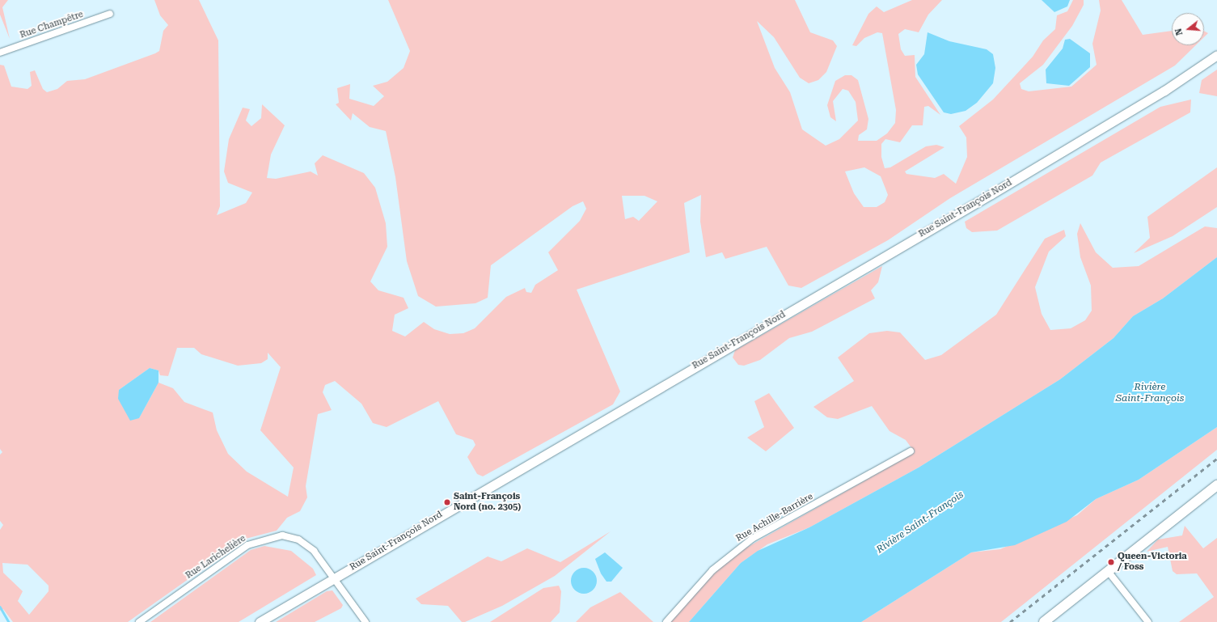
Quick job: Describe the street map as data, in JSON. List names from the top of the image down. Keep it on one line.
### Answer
{"streets":{"street":["Rue Champêtre","Rue Saint-François Nord","Rue Achille-Barrière","Rue Larichelière"]},"crossings":[["Rue Saint-François Nord","Rue Larichelière"]],"water":["Rivière Saint-François"],"places":["Saint-François Nord (no. 2305)","Queen-Victoria / Foss"],"north":"left"}
